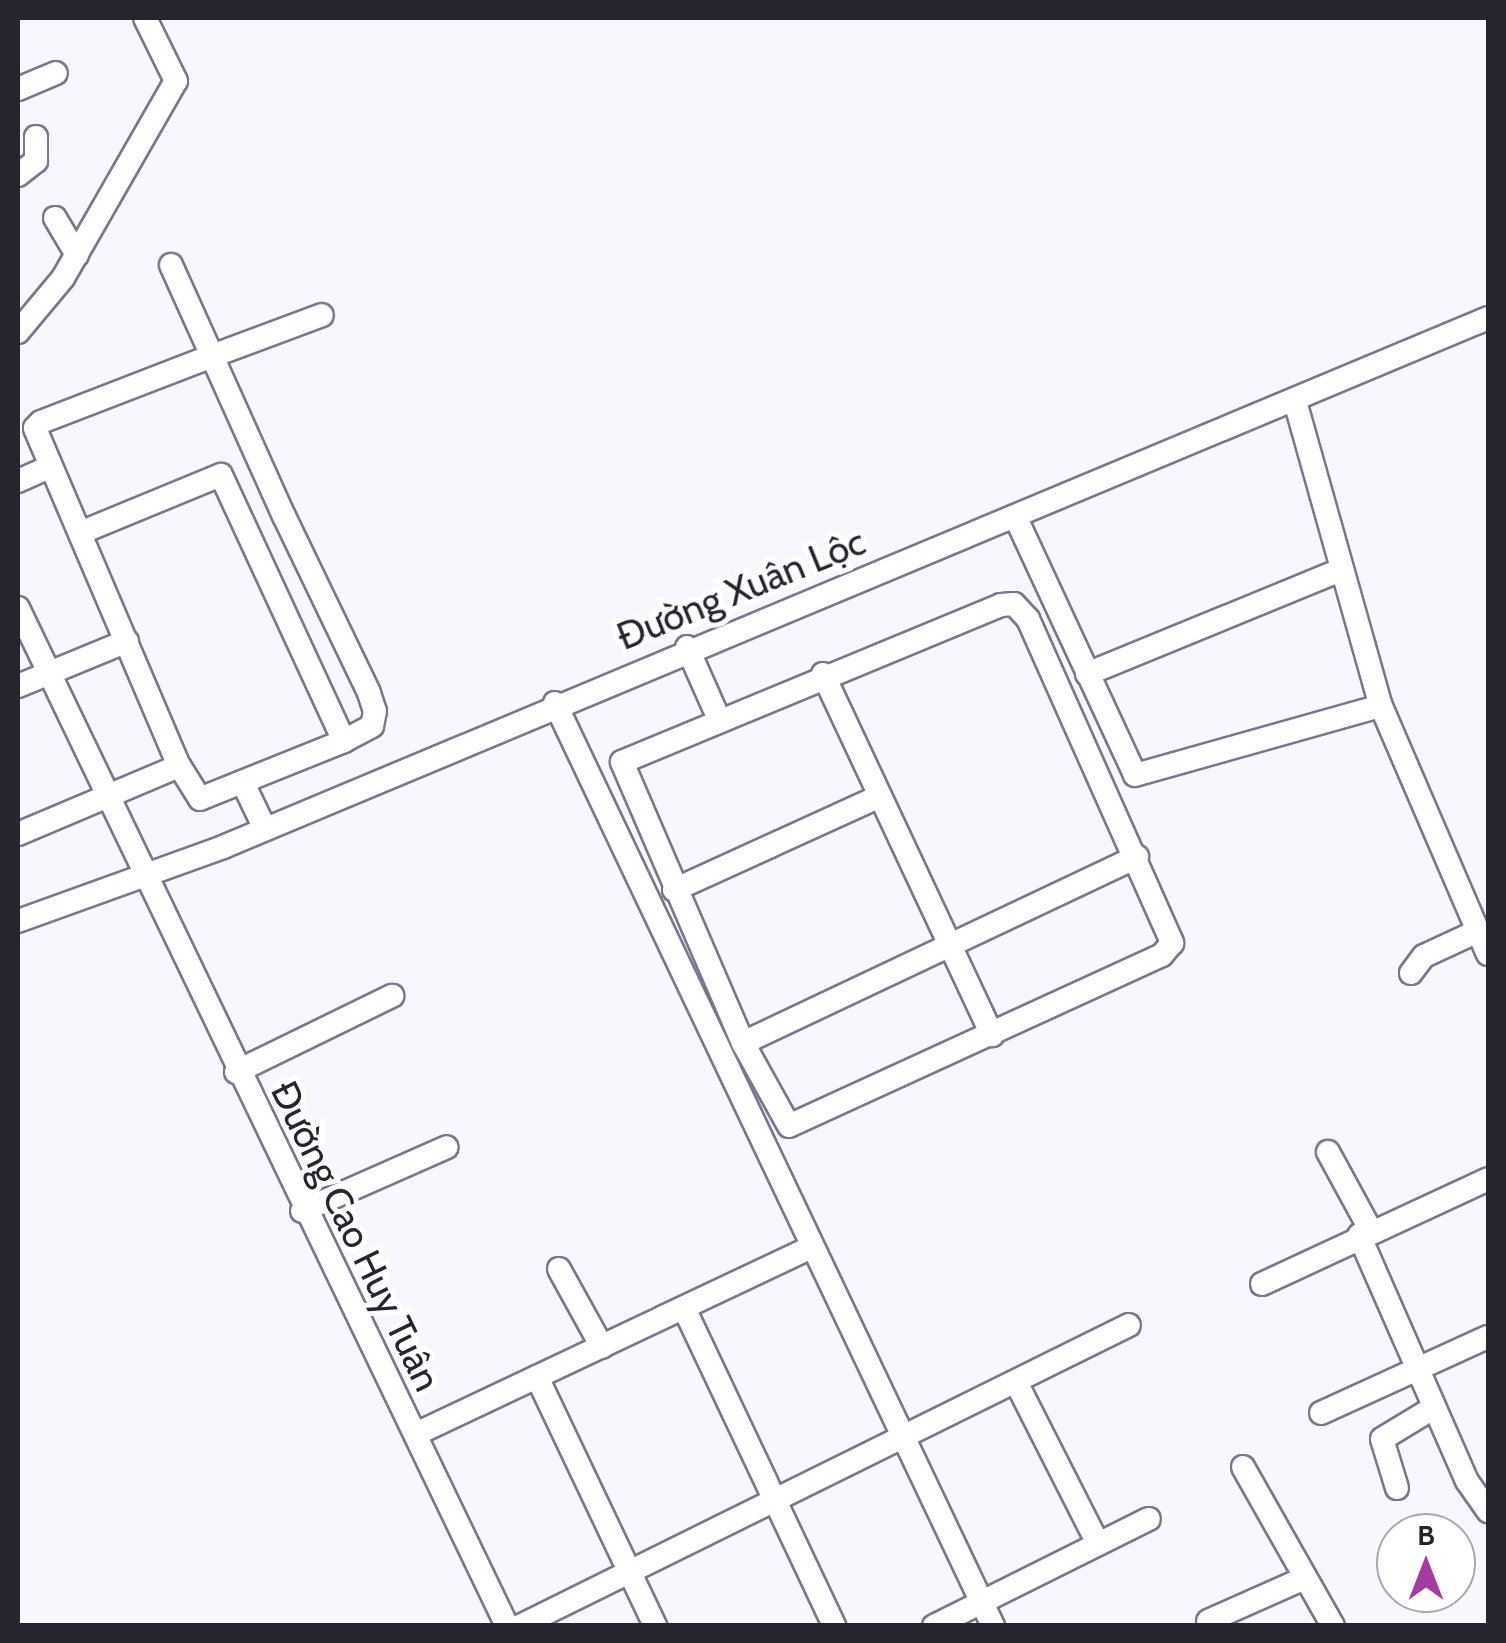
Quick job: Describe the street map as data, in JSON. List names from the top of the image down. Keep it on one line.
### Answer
{"streets":{"street":["Đường Xuân Lộc","Đường Cao Huy Tuân"]},"crossings":[["Đường Xuân Lộc","Đường Cao Huy Tuân"]],"north":"top"}
